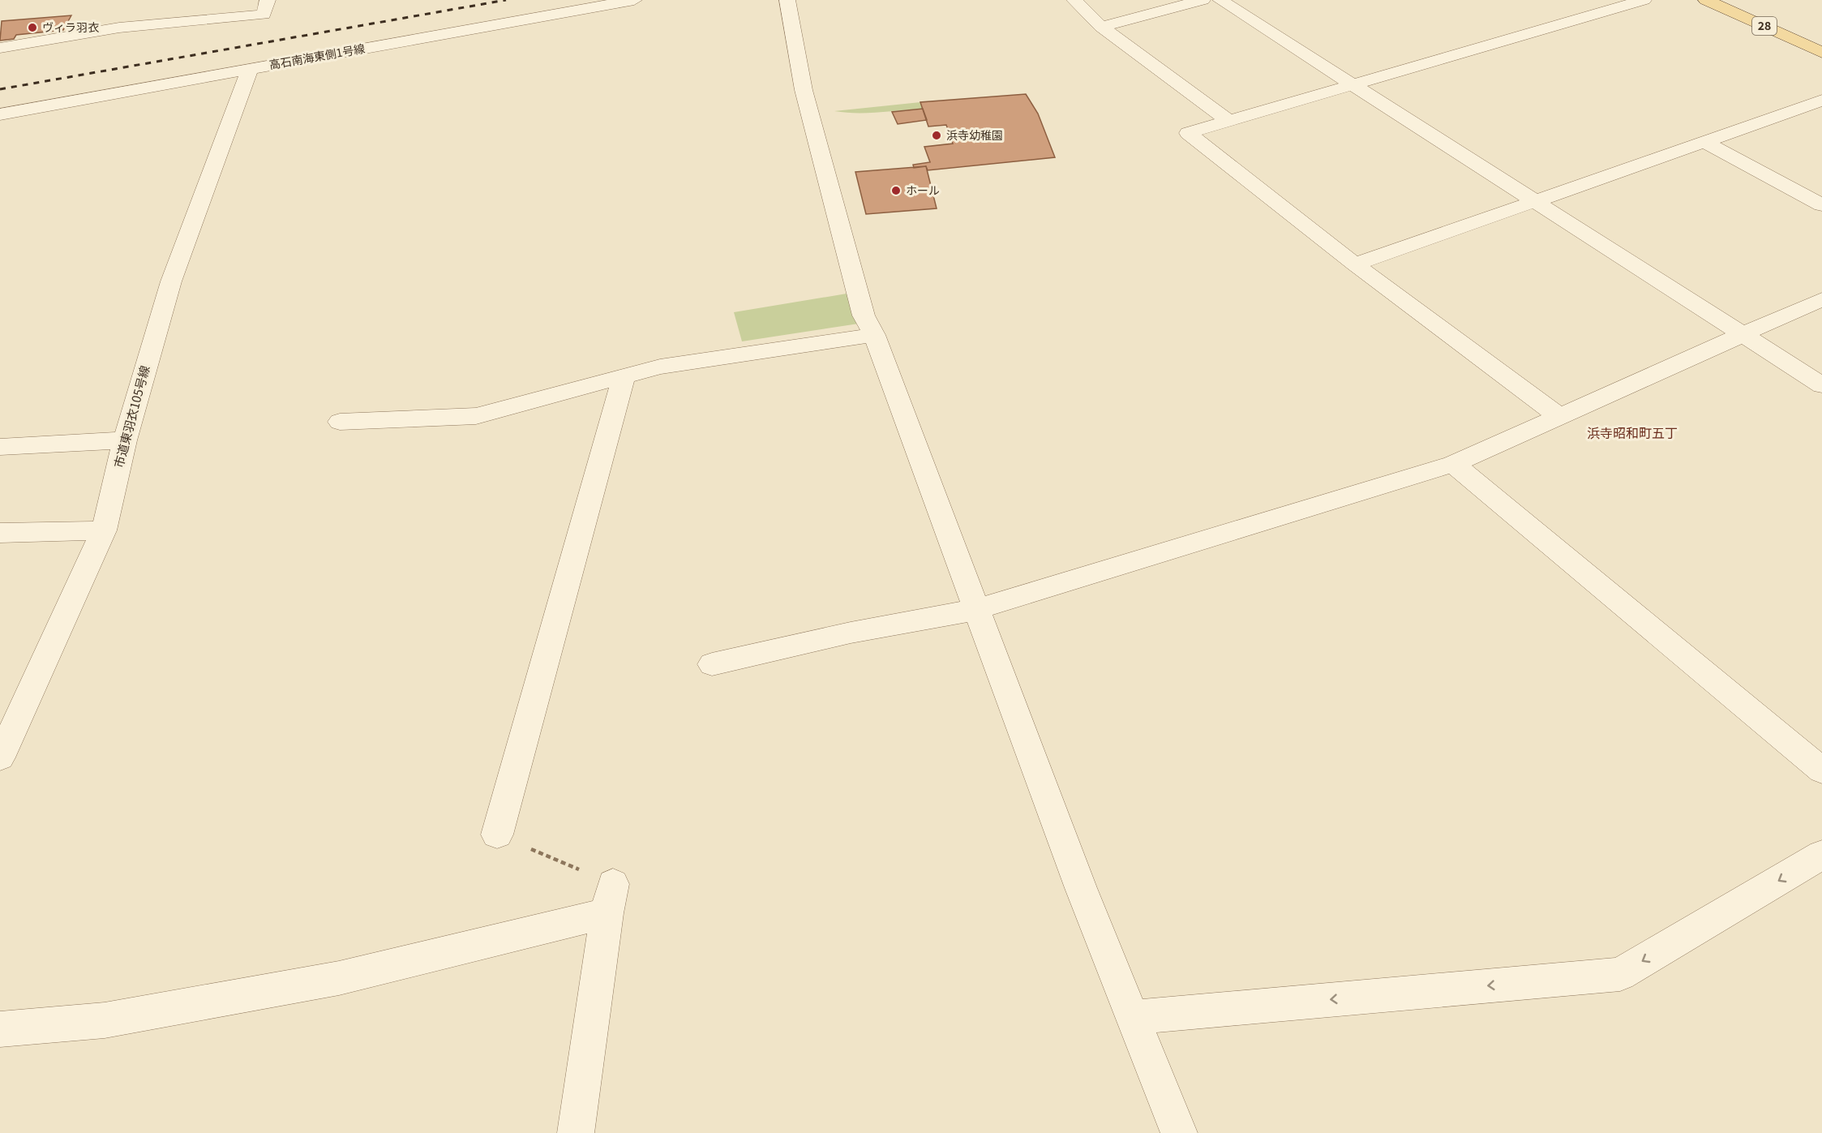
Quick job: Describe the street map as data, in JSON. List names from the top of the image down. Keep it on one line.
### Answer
{"streets":{"main road":["28"],"street":["高石南海東側1号線","市道東羽衣105号線"]},"crossings":[["高石南海東側1号線","市道東羽衣105号線"]],"districts":["浜寺昭和町五丁"],"places":["ヴィラ羽衣","浜寺幼稚園","ホール"]}
